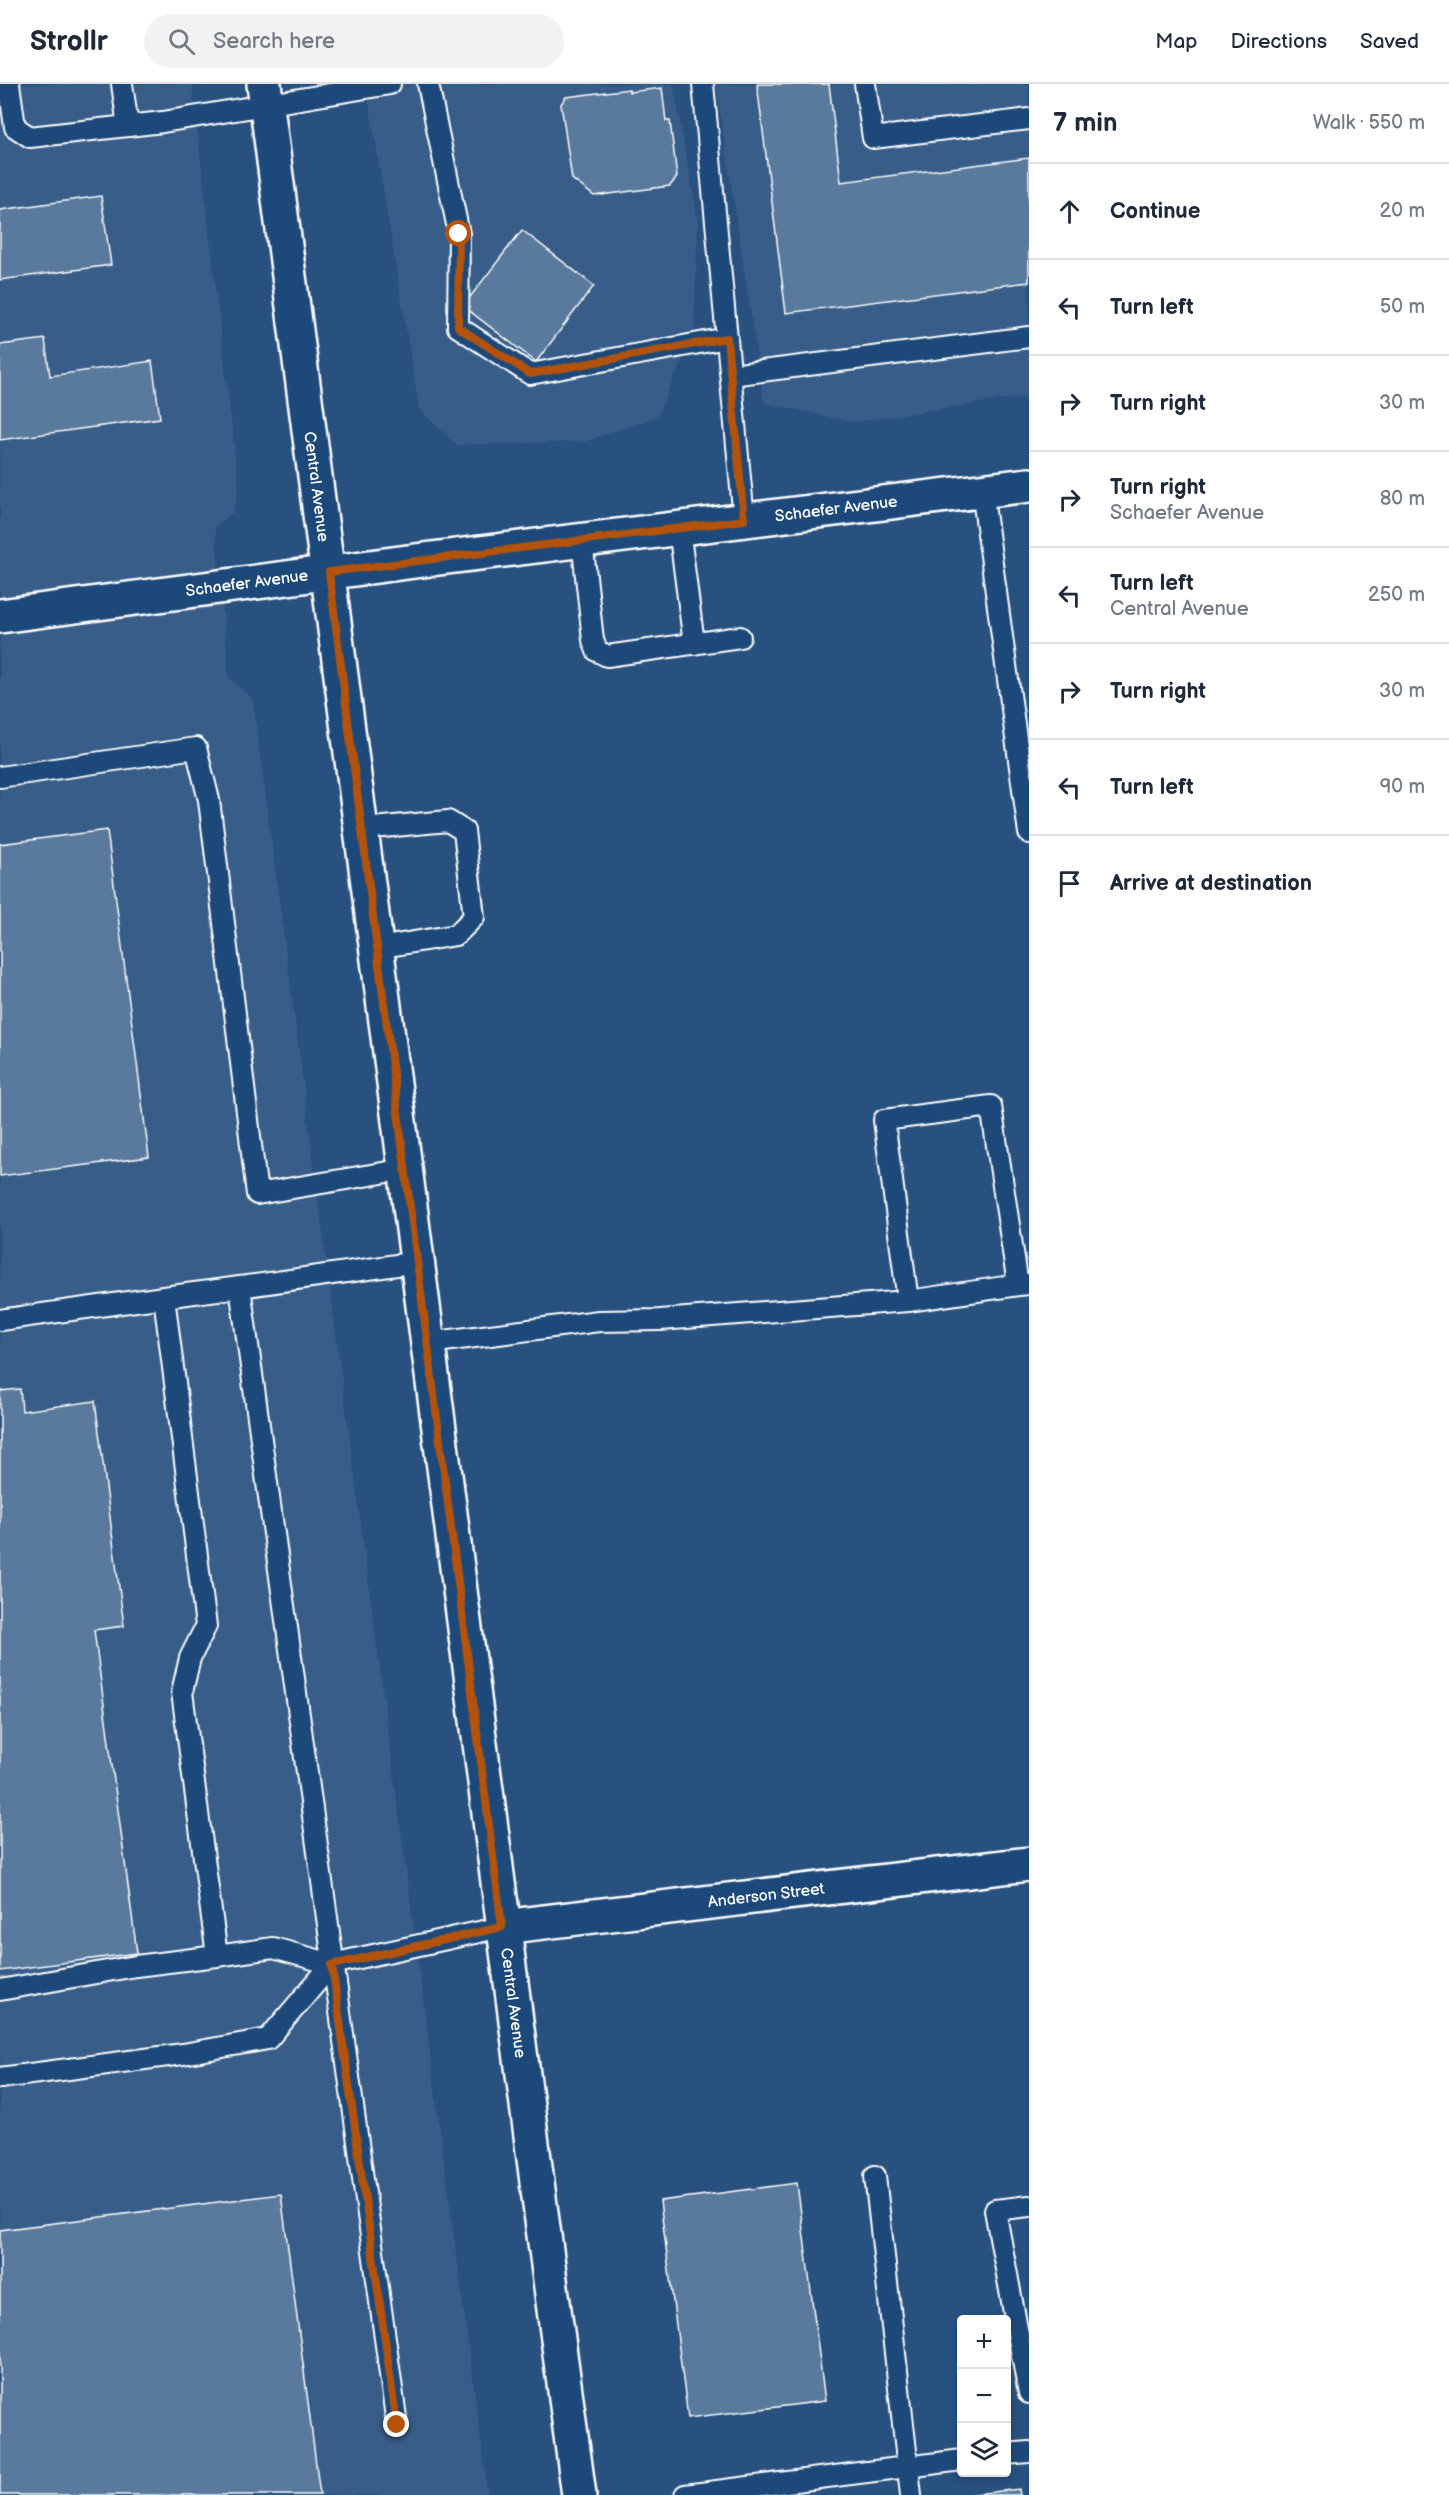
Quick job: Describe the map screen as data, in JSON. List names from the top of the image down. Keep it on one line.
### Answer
{"streets":{"main road":["Central Avenue","Schaefer Avenue","Anderson Street"]},"crossings":[["Central Avenue","Schaefer Avenue"],["Central Avenue","Anderson Street"]],"page":{"header":"Strollr","search":"Search here","nav":["Map","Directions","Saved"],"heading":["7 min","Walk · 550 m"],"list":[["Continue","20 m"],["Turn left","50 m"],["Turn right","30 m"],["Turn right","Schaefer Avenue","80 m"],["Turn left","Central Avenue","250 m"],["Turn right","30 m"],["Turn left","90 m"],"Arrive at destination"],"map_buttons":["+","−"]}}
